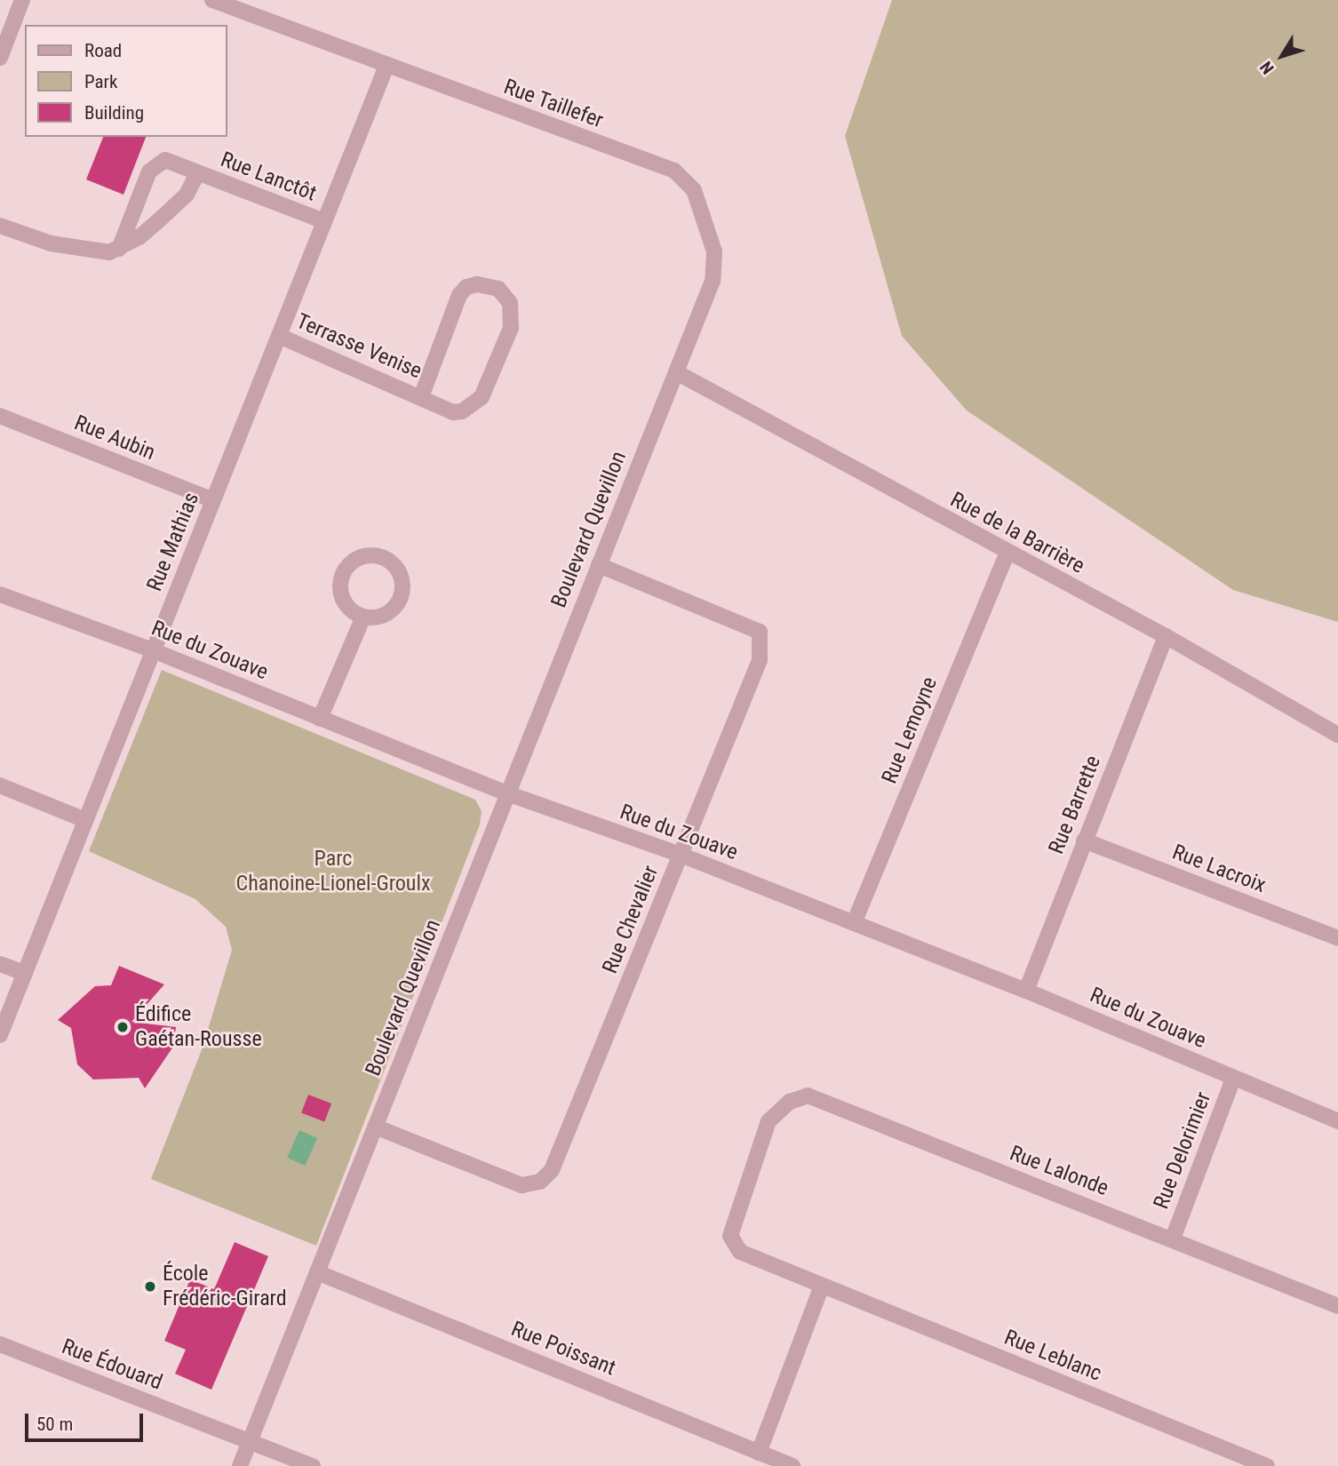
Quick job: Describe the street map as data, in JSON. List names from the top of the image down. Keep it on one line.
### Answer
{"streets":{"street":["Rue Taillefer","Rue Lanctôt","Terrasse Venise","Rue Aubin","Boulevard Quevillon","Rue de la Barrière","Rue Mathias","Rue du Zouave","Rue Lemoyne","Rue Barrette","Rue Lacroix","Rue Chevalier","Rue Delorimier","Rue Lalonde","Rue Poissant","Rue Leblanc","Rue Édouard"]},"crossings":[["Rue Taillefer","Boulevard Quevillon"],["Rue Taillefer","Rue de la Barrière"],["Rue Taillefer","Rue Mathias"],["Rue Lanctôt","Rue Mathias"],["Terrasse Venise","Rue Mathias"],["Rue Aubin","Rue Mathias"],["Boulevard Quevillon","Rue de la Barrière"],["Boulevard Quevillon","Rue du Zouave"],["Boulevard Quevillon","Rue Chevalier"],["Boulevard Quevillon","Rue Poissant"],["Boulevard Quevillon","Rue Édouard"],["Rue de la Barrière","Rue Lemoyne"],["Rue de la Barrière","Rue Barrette"],["Rue Mathias","Rue du Zouave"],["Rue du Zouave","Rue Lemoyne"],["Rue du Zouave","Rue Barrette"],["Rue du Zouave","Rue Chevalier"],["Rue du Zouave","Rue Delorimier"],["Rue Barrette","Rue Lacroix"],["Rue Delorimier","Rue Lalonde"],["Rue Lalonde","Rue Leblanc"]],"parks":["Parc Chanoine-Lionel-Groulx"],"places":["Édifice Gaétan-Rousse","École Frédéric-Girard"],"legend":["Road","Park","Building"],"scale_bar":"50 m","north":"bottom left"}
